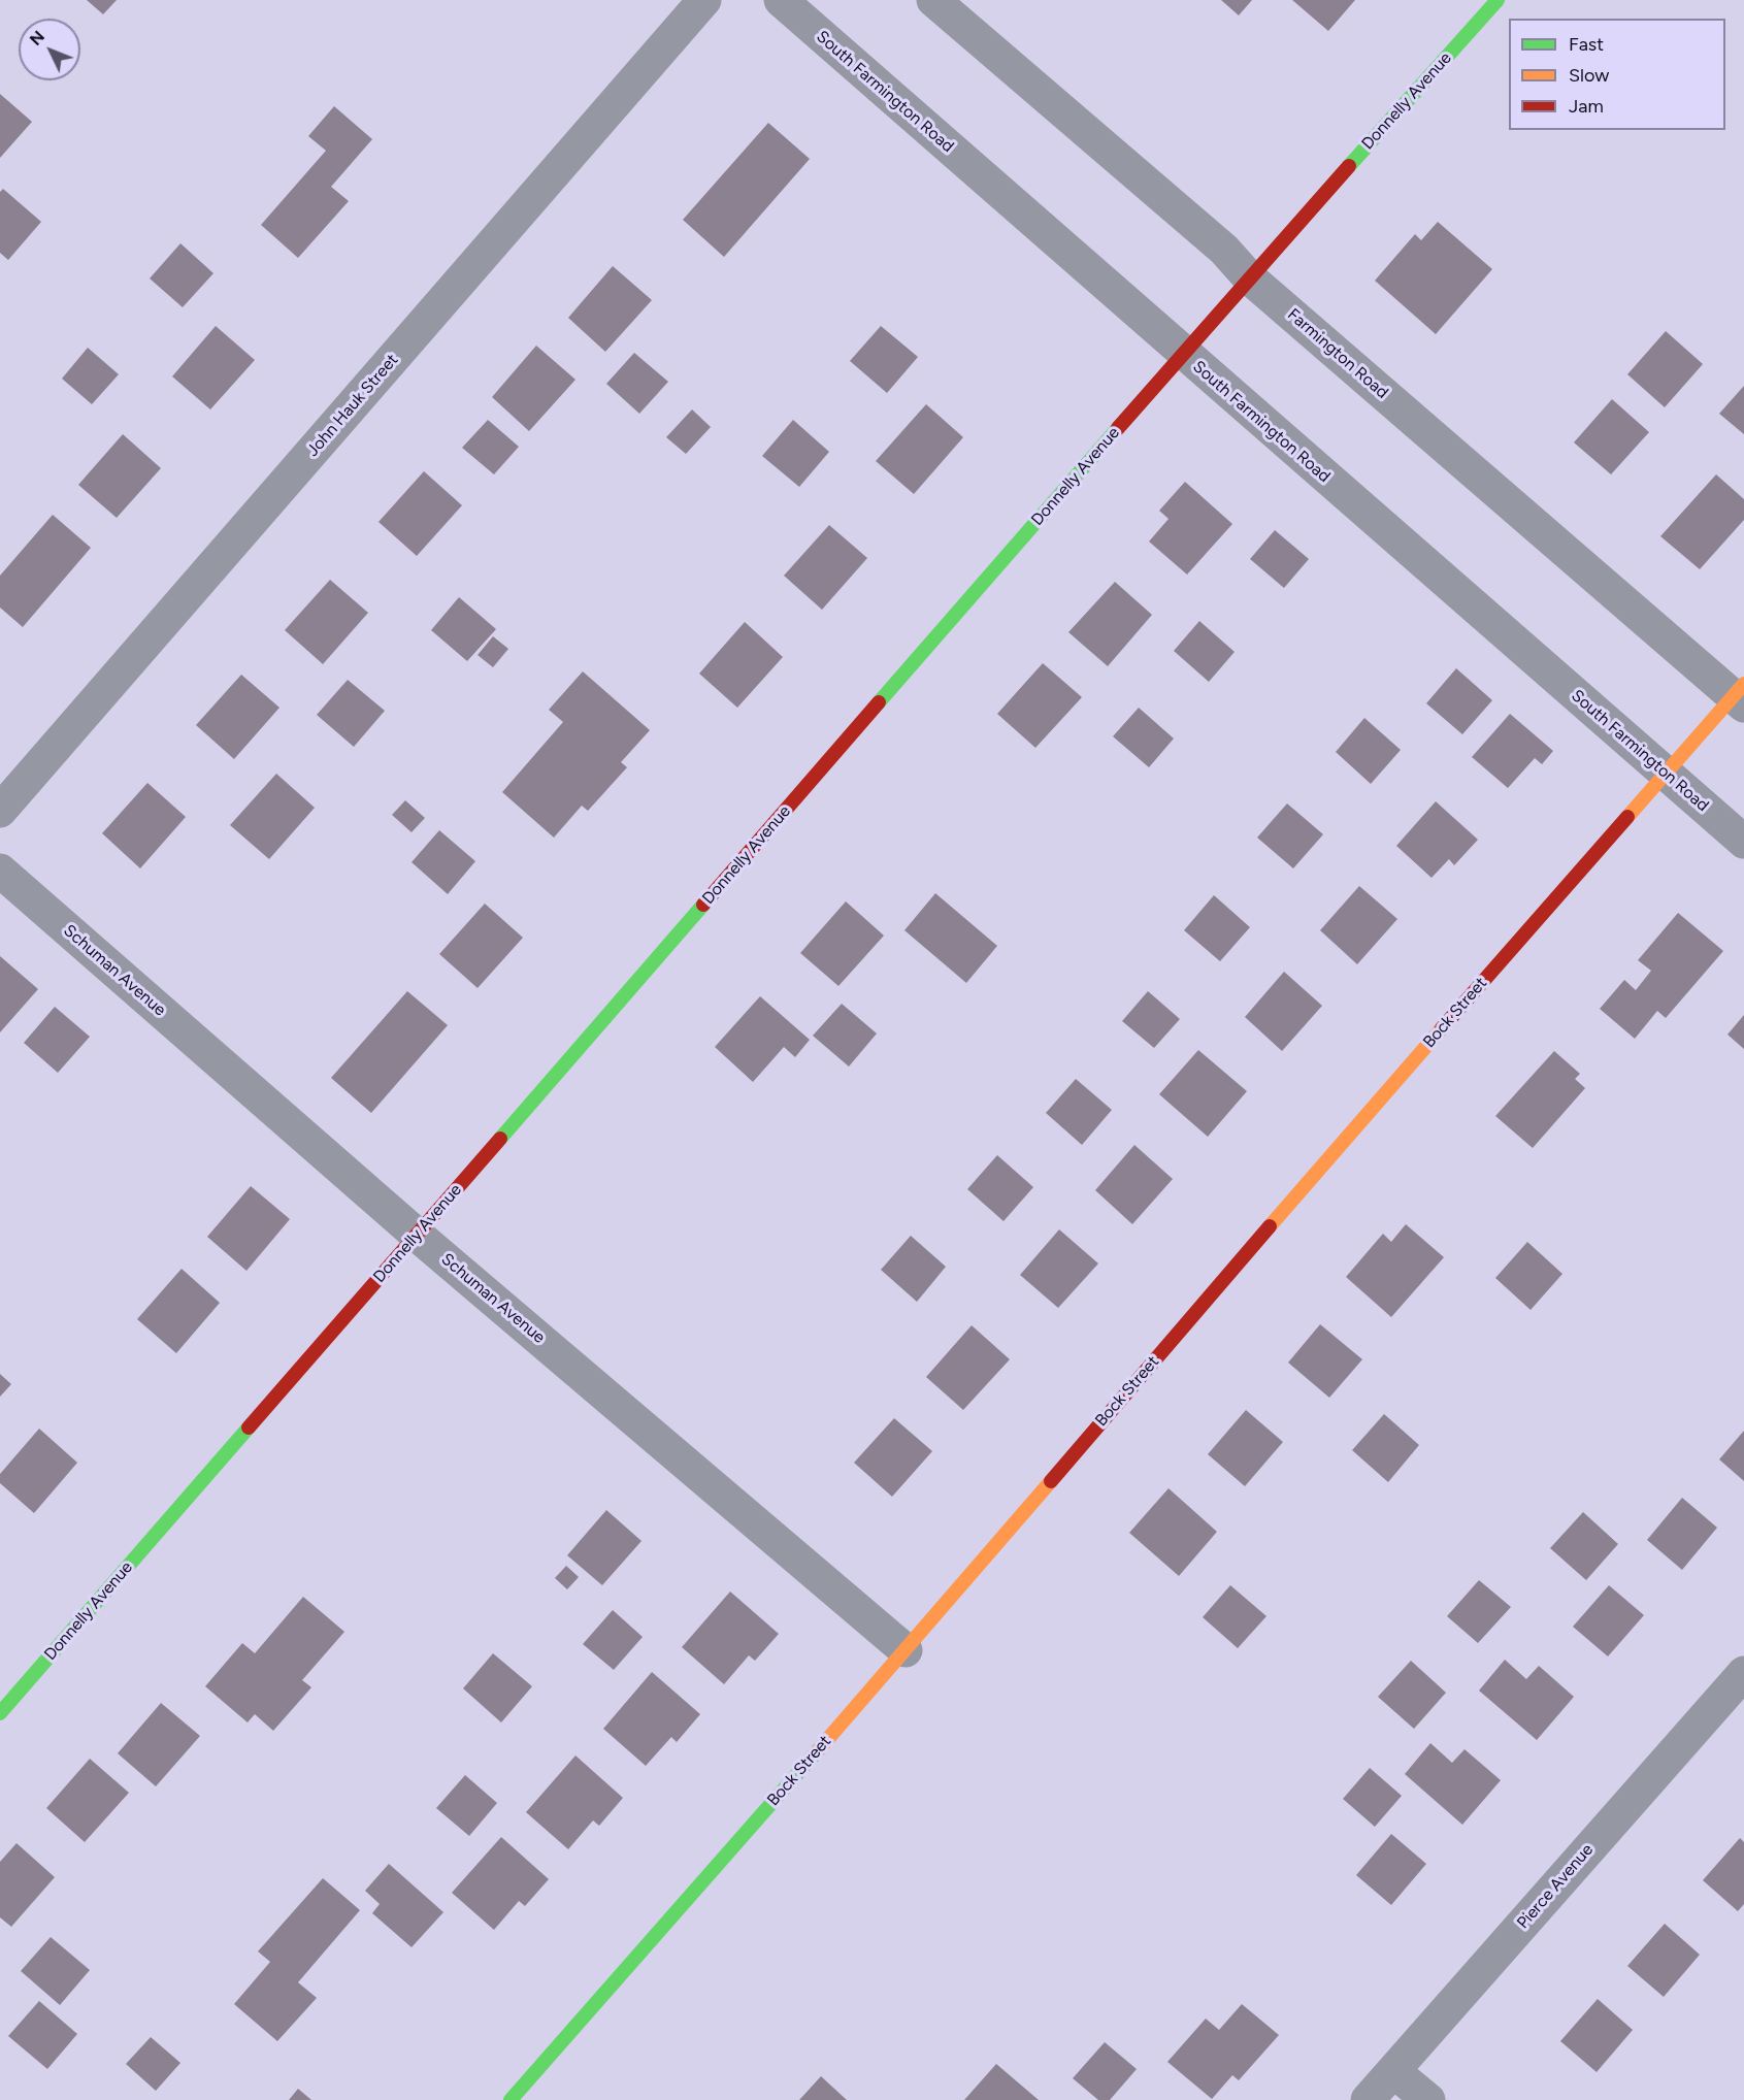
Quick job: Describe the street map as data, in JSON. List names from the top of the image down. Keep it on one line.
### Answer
{"streets":{"street":["South Farmington Road","Donnelly Avenue","Farmington Road","John Hauk Street","Schuman Avenue","Bock Street","Pierce Avenue"]},"crossings":[["South Farmington Road","Donnelly Avenue"],["South Farmington Road","Bock Street"],["Donnelly Avenue","Farmington Road"],["Donnelly Avenue","Schuman Avenue"],["Farmington Road","Bock Street"],["Schuman Avenue","Bock Street"]],"legend":["Fast","Slow","Jam"],"north":"top left"}
